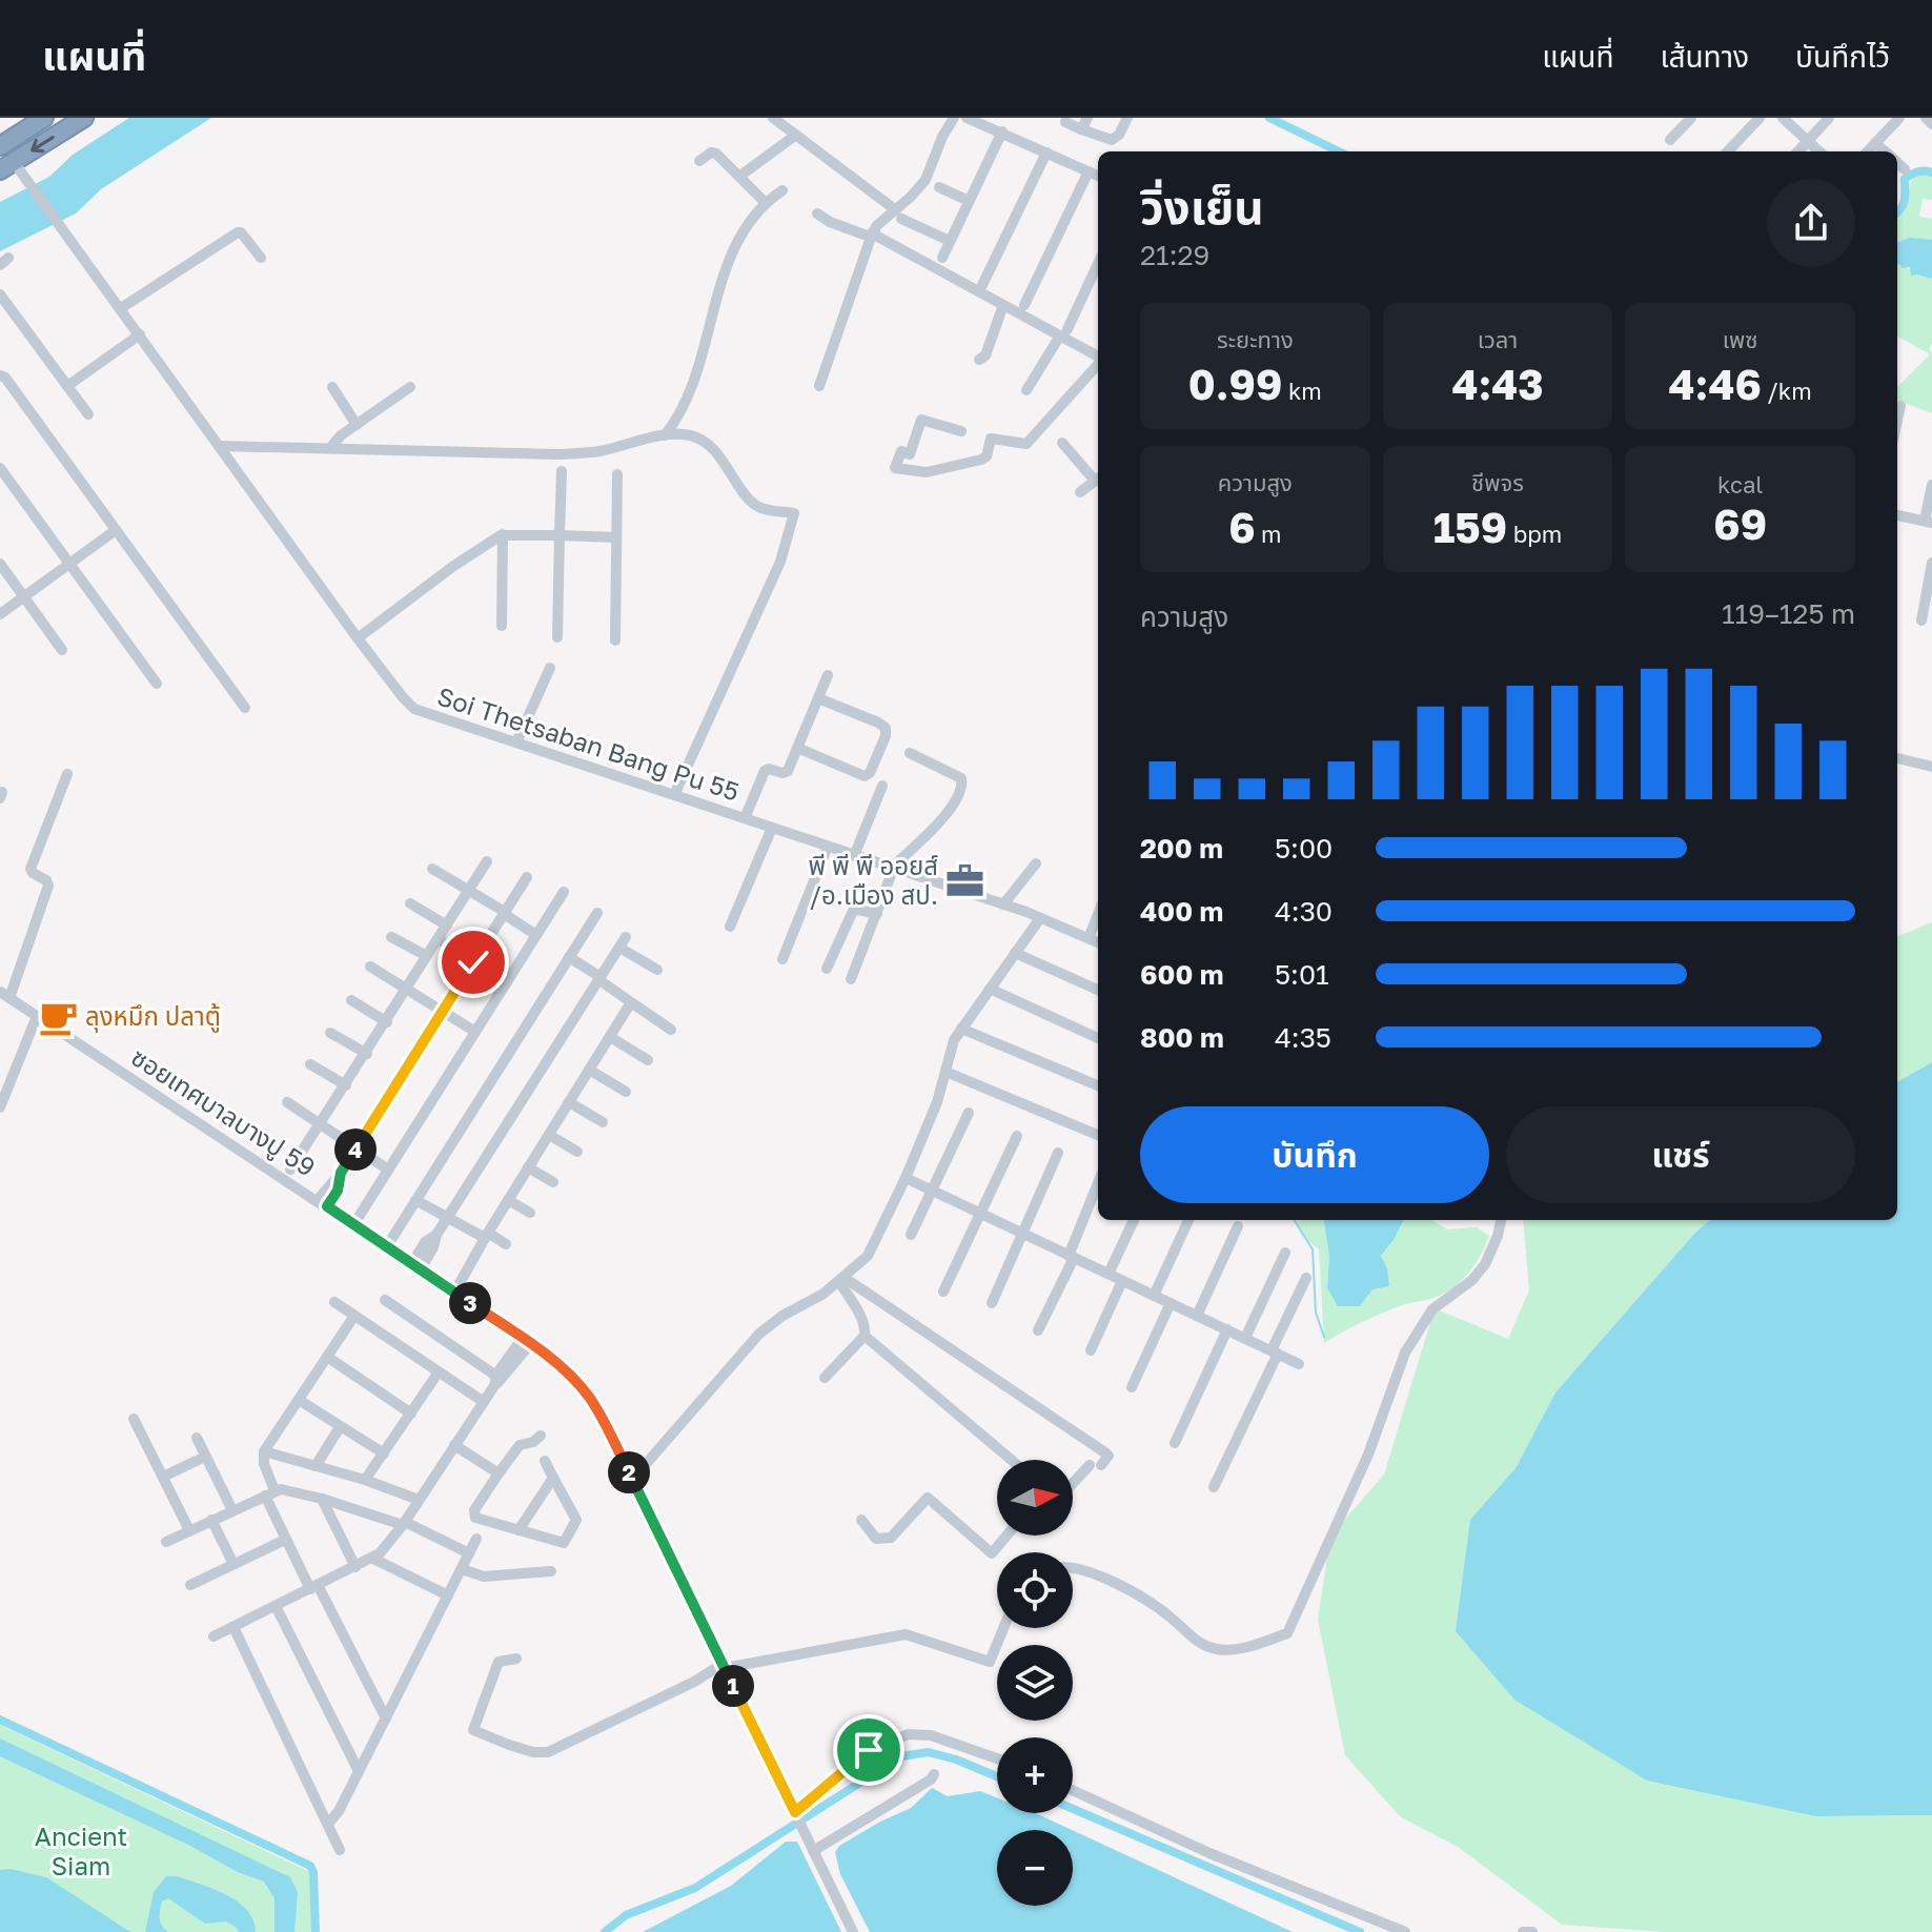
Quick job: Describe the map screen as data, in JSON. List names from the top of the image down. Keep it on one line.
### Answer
{"streets":{"street":["Soi Thetsaban Bang Pu 55","ซอยเทศบาลบางปู 59"]},"parks":["Ancient Siam"],"places":{"office":["พี พี พี ออยส์ /อ.เมือง สป."],"cafe":["ลุงหมึก ปลาตู้"]},"north":"right","page":{"header":"แผนที่","nav":["แผนที่","เส้นทาง","บันทึกไว้"],"heading":["วิ่งเย็น","21:29"],"stats":[["ระยะทาง","0.99 km"],["เวลา","4:43"],["เพซ","4:46 /km"],["ความสูง","6 m"],["ชีพจร","159 bpm"],["kcal","69"]],"chart":["ความสูง","119–125 m"],"list":[{"name":"200 m","note":"5:00"},{"name":"400 m","note":"4:30"},{"name":"600 m","note":"5:01"},{"name":"800 m","note":"4:35"}],"buttons":["บันทึก","แชร์"],"pins":["4","3","2","1"],"map_buttons":["+","−"]}}
